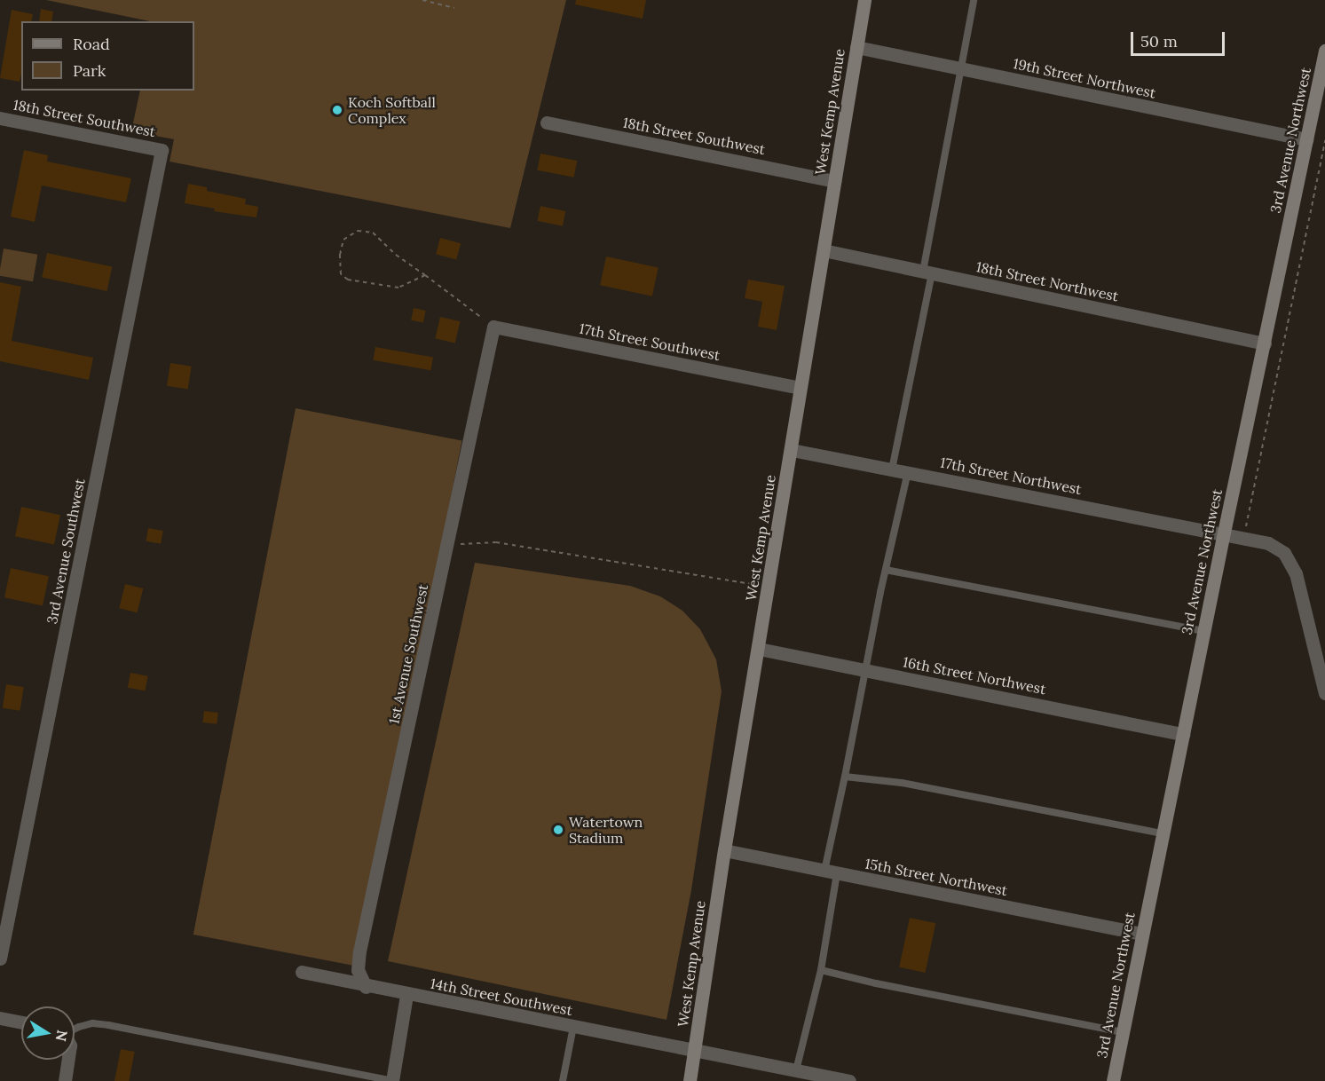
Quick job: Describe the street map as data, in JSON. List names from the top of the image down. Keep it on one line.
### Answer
{"streets":{"street":["19th Street Northwest","West Kemp Avenue","18th Street Southwest","3rd Avenue Northwest","18th Street Northwest","17th Street Southwest","17th Street Northwest","3rd Avenue Southwest","1st Avenue Southwest","16th Street Northwest","15th Street Northwest","14th Street Southwest"]},"crossings":[["19th Street Northwest","West Kemp Avenue"],["19th Street Northwest","3rd Avenue Northwest"],["West Kemp Avenue","18th Street Southwest"],["West Kemp Avenue","18th Street Northwest"],["West Kemp Avenue","17th Street Southwest"],["West Kemp Avenue","17th Street Northwest"],["West Kemp Avenue","16th Street Northwest"],["West Kemp Avenue","15th Street Northwest"],["West Kemp Avenue","14th Street Southwest"],["18th Street Southwest","3rd Avenue Southwest"],["3rd Avenue Northwest","18th Street Northwest"],["3rd Avenue Northwest","17th Street Northwest"],["3rd Avenue Northwest","16th Street Northwest"],["3rd Avenue Northwest","15th Street Northwest"],["17th Street Southwest","1st Avenue Southwest"],["1st Avenue Southwest","14th Street Southwest"]],"places":["Koch Softball Complex","Watertown Stadium"],"legend":["Road","Park"],"scale_bar":"50 m","north":"right"}
